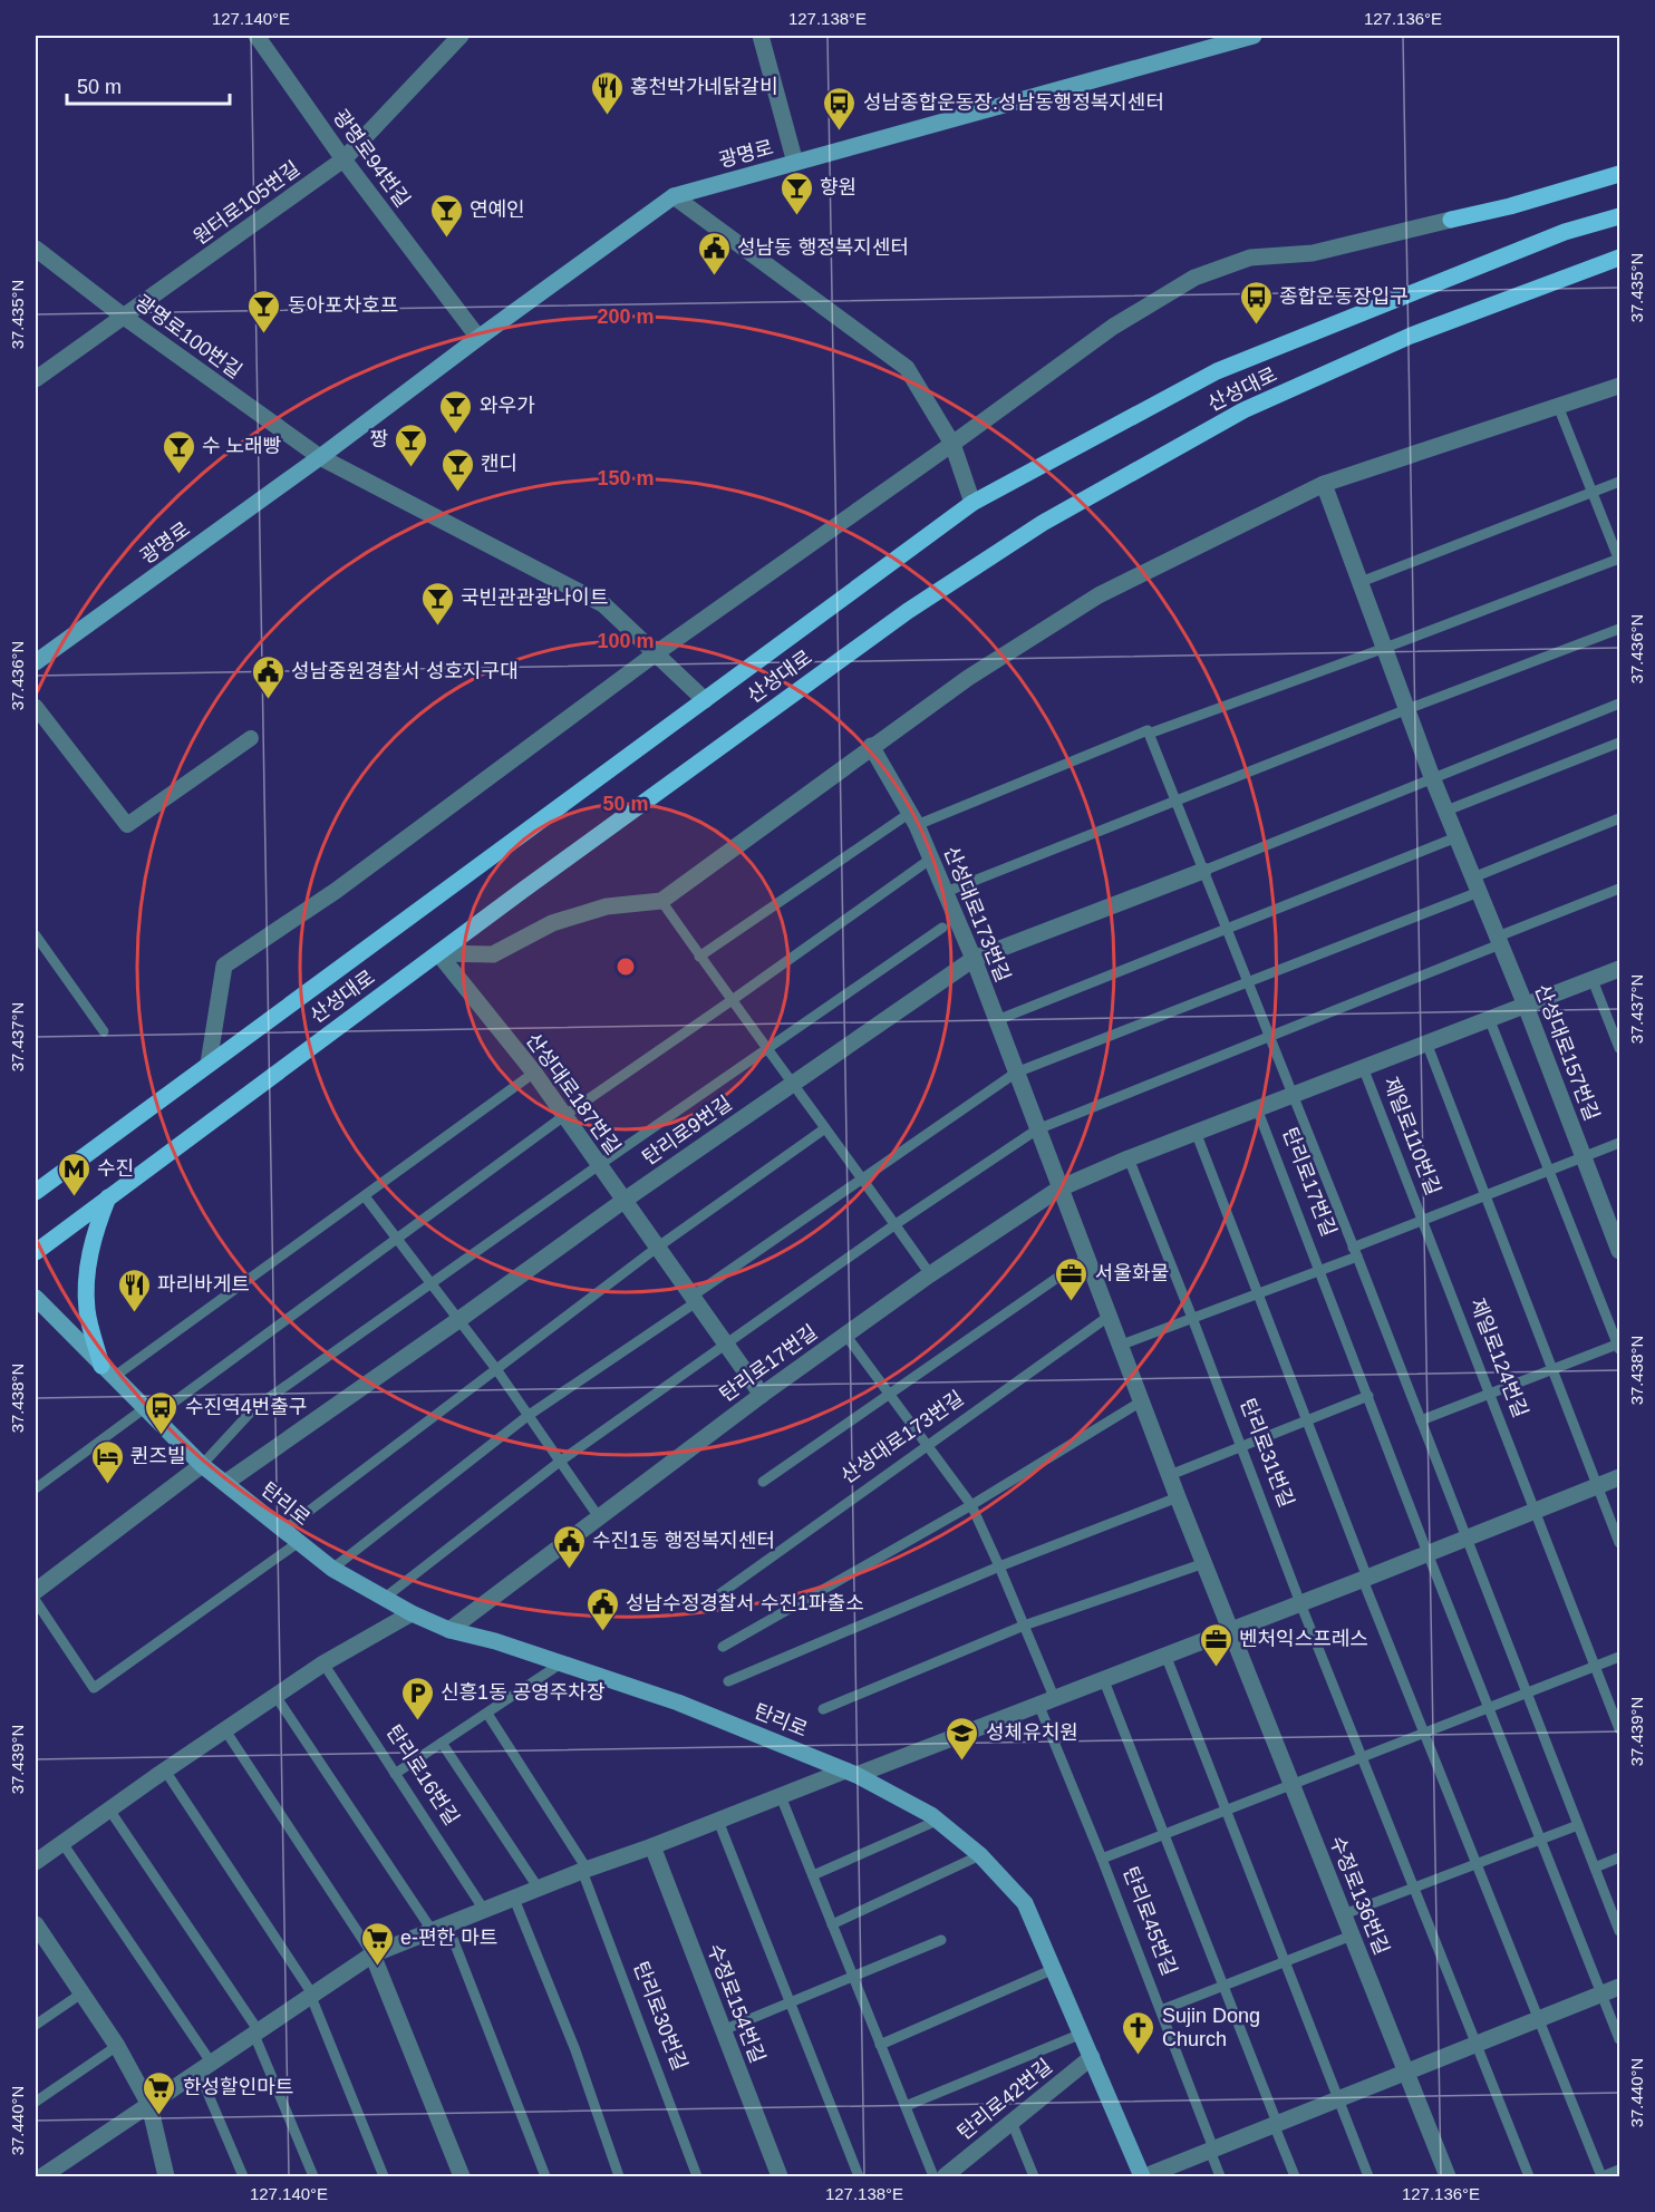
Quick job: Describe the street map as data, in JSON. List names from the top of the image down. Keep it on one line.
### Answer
{"streets":{"main road":["광명로","산성대로","탄리로"],"street":["광명로94번길","원터로105번길","광명로100번길","산성대로173번길","산성대로157번길","산성대로187번길","탄리로9번길","제일로110번길","탄리로17번길","수정로136번길","수정로154번길","탄리로42번길"],"lane":["제일로124번길","탄리로31번길","탄리로16번길","탄리로45번길","탄리로30번길"]},"crossings":[["광명로","광명로94번길"],["광명로","광명로100번길"],["광명로94번길","원터로105번길"],["원터로105번길","광명로100번길"],["산성대로","산성대로187번길"],["산성대로173번길","탄리로9번길"],["산성대로173번길","탄리로17번길"],["산성대로173번길","수정로136번길"],["산성대로157번길","제일로110번길"],["산성대로187번길","탄리로9번길"],["산성대로187번길","탄리로17번길"],["탄리로9번길","탄리로"],["제일로110번길","탄리로17번길"],["제일로110번길","제일로124번길"],["탄리로17번길","탄리로"],["탄리로","탄리로42번길"]],"places":{"restaurant":["홍천박가네닭갈비","파리바게트"],"bus stop":["성남종합운동장.성남동행정복지센터","종합운동장입구","수진역4번출구"],"bar":["향원","연예인","동아포차호프","와우가","짱","수 노래빵","캔디","국빈관관광나이트"],"public building":["성남동 행정복지센터","성남중원경찰서 성호지구대","수진1동 행정복지센터","성남수정경찰서 수진1파출소"],"metro station":["수진"],"office":["서울화물","벤처익스프레스"],"hotel":["퀸즈빌"],"parking":["신흥1동 공영주차장"],"school or university":["성체유치원"],"supermarket":["e-편한 마트","한성할인마트"],"church":["Sujin Dong Church"]},"scale_bar":"50 m","coordinates":["127.140°E","127.138°E","127.136°E","37.435°N","37.436°N","37.437°N","37.438°N","37.439°N","37.440°N"],"rings":["200 m","150 m","100 m","50 m"]}
